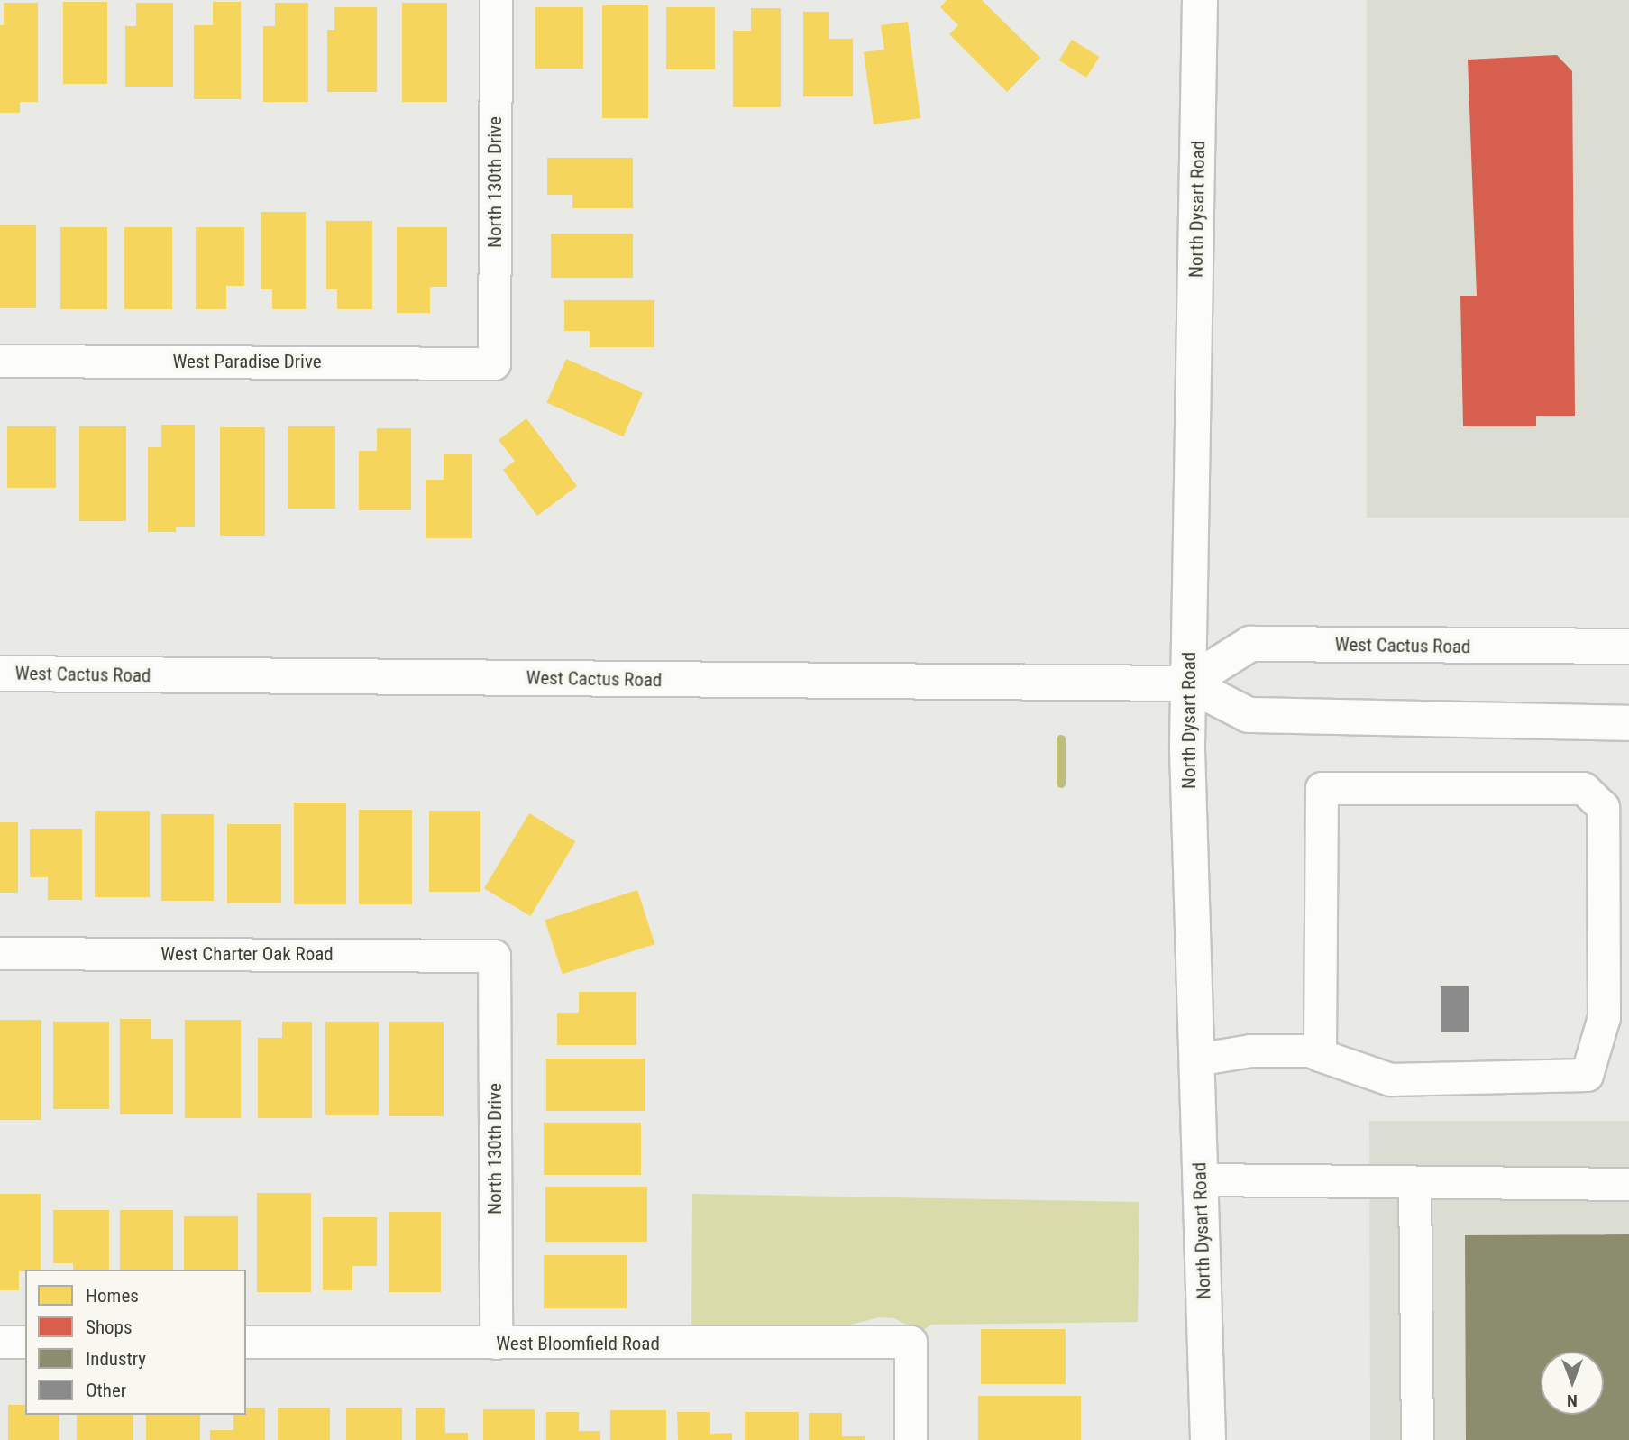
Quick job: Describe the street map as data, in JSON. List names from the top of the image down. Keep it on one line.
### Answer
{"streets":{"main road":["North Dysart Road","West Cactus Road"],"street":["North 130th Drive","West Paradise Drive","West Charter Oak Road","West Bloomfield Road"]},"crossings":[["North 130th Drive","West Paradise Drive"],["North 130th Drive","West Charter Oak Road"],["North 130th Drive","West Bloomfield Road"],["North Dysart Road","West Cactus Road"]],"legend":["Homes","Shops","Industry","Other"],"north":"bottom"}
